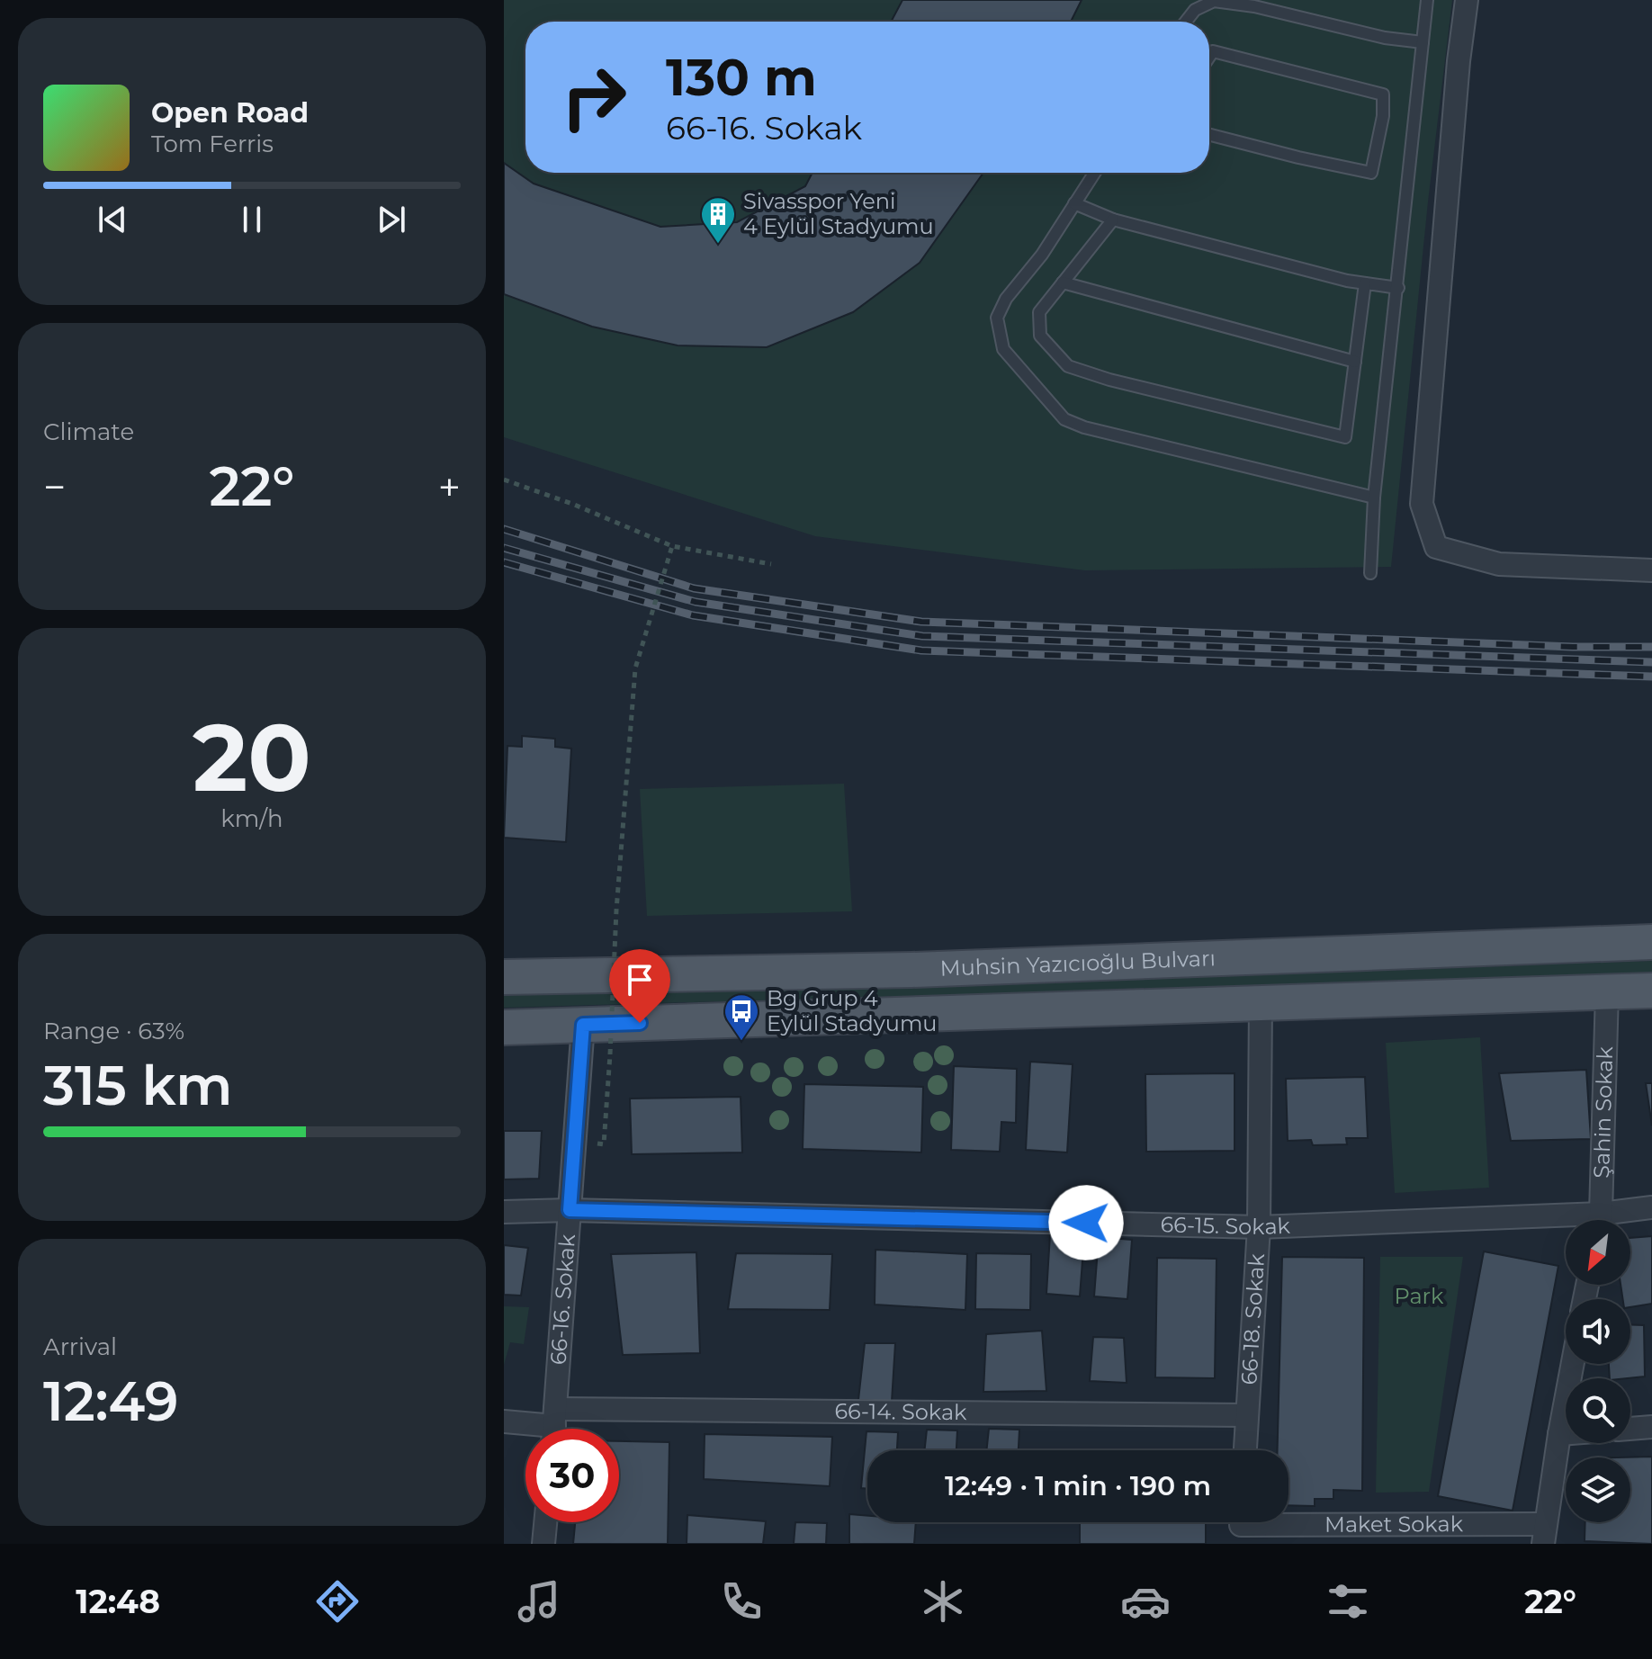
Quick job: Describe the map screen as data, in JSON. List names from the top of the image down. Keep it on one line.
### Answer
{"streets":{"main road":["Muhsin Yazıcıoğlu Bulvarı"],"street":["Şahin Sokak","66-15. Sokak","66-16. Sokak","66-18. Sokak","66-14. Sokak","Maket Sokak"]},"crossings":[["Muhsin Yazıcıoğlu Bulvarı","Şahin Sokak"],["Muhsin Yazıcıoğlu Bulvarı","66-16. Sokak"],["Muhsin Yazıcıoğlu Bulvarı","66-18. Sokak"],["66-15. Sokak","66-16. Sokak"],["66-15. Sokak","66-18. Sokak"],["66-16. Sokak","66-14. Sokak"],["66-18. Sokak","66-14. Sokak"]],"parks":["Park"],"places":{"building":["Sivasspor Yeni 4 Eylül Stadyumu"],"bus stop":["Bg Grup 4 Eylül Stadyumu"]},"north":"bottom left","page":{"turn":["130 m","66-16. Sokak"],"song":["Open Road","Tom Ferris"],"tile":["Climate",["20","km/h"],["Range · 63%","315 km"],["Arrival","12:49"]],"heat":["−","22°","+"],"limit":"30","trip":"12:49 · 1 min · 190 m","tabs":["12:48","22°"]}}
